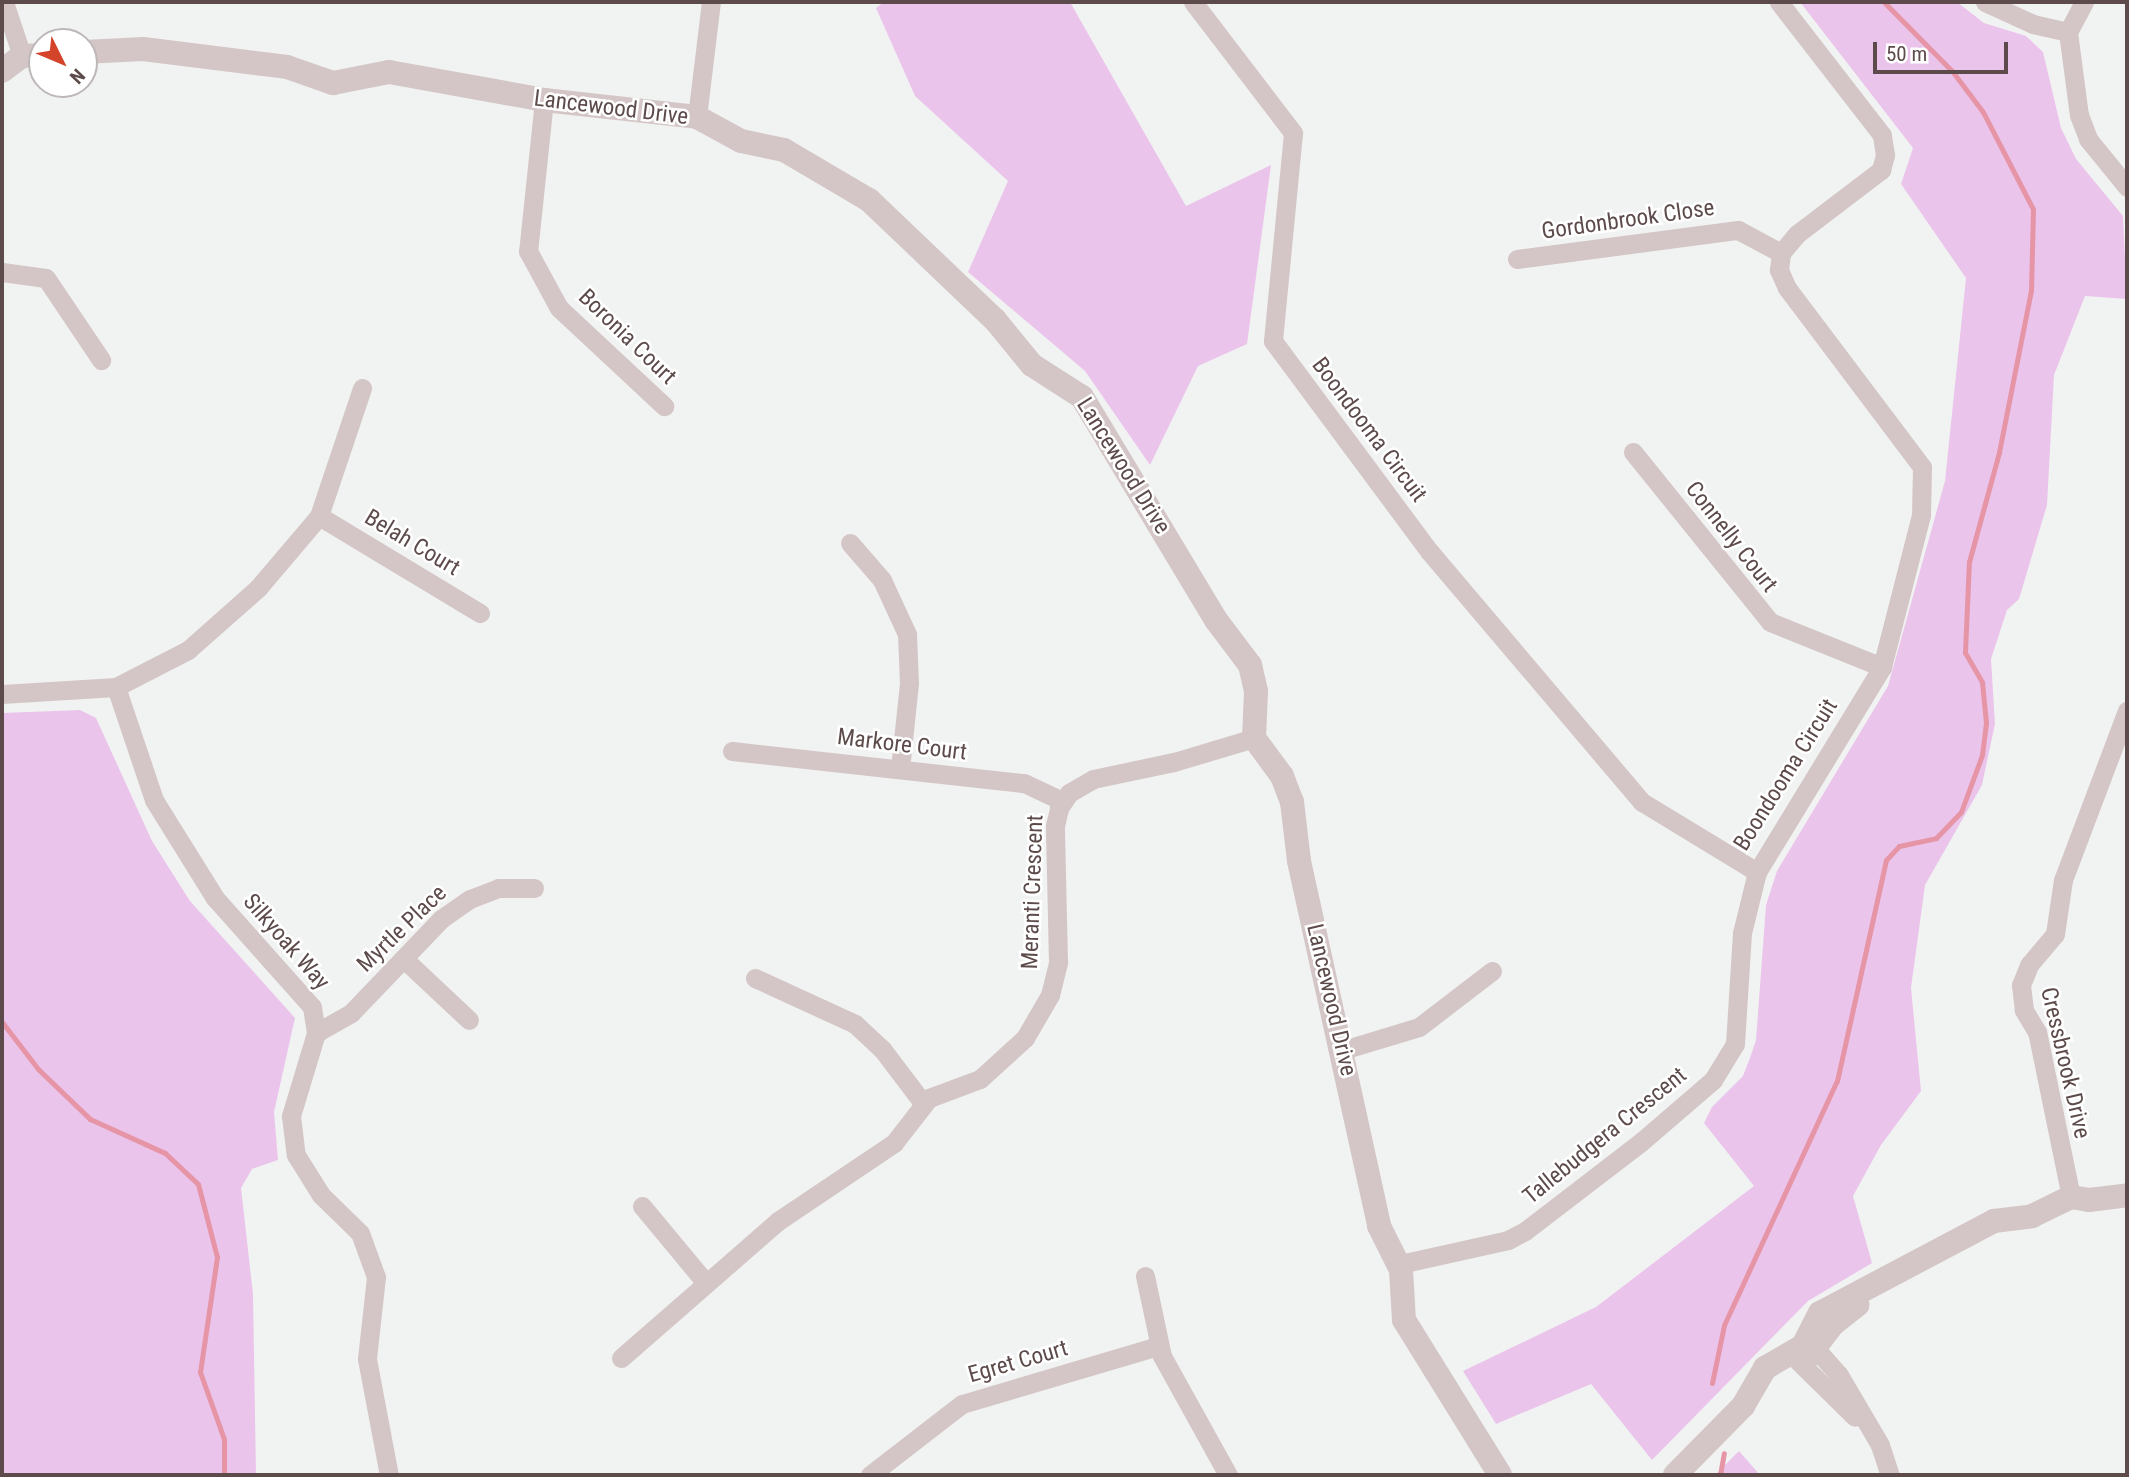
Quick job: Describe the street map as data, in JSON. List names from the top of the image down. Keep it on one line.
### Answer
{"streets":{"street":["Lancewood Drive","Gordonbrook Close","Boronia Court","Boondooma Circuit","Connelly Court","Belah Court","Markore Court","Meranti Crescent","Myrtle Place","Silkyoak Way","Cressbrook Drive","Tallebudgera Crescent","Egret Court"]},"crossings":[["Lancewood Drive","Boronia Court"],["Lancewood Drive","Meranti Crescent"],["Lancewood Drive","Tallebudgera Crescent"],["Gordonbrook Close","Boondooma Circuit"],["Boondooma Circuit","Connelly Court"],["Boondooma Circuit","Tallebudgera Crescent"],["Markore Court","Meranti Crescent"],["Myrtle Place","Silkyoak Way"]],"scale_bar":"50 m","north":"bottom right"}
